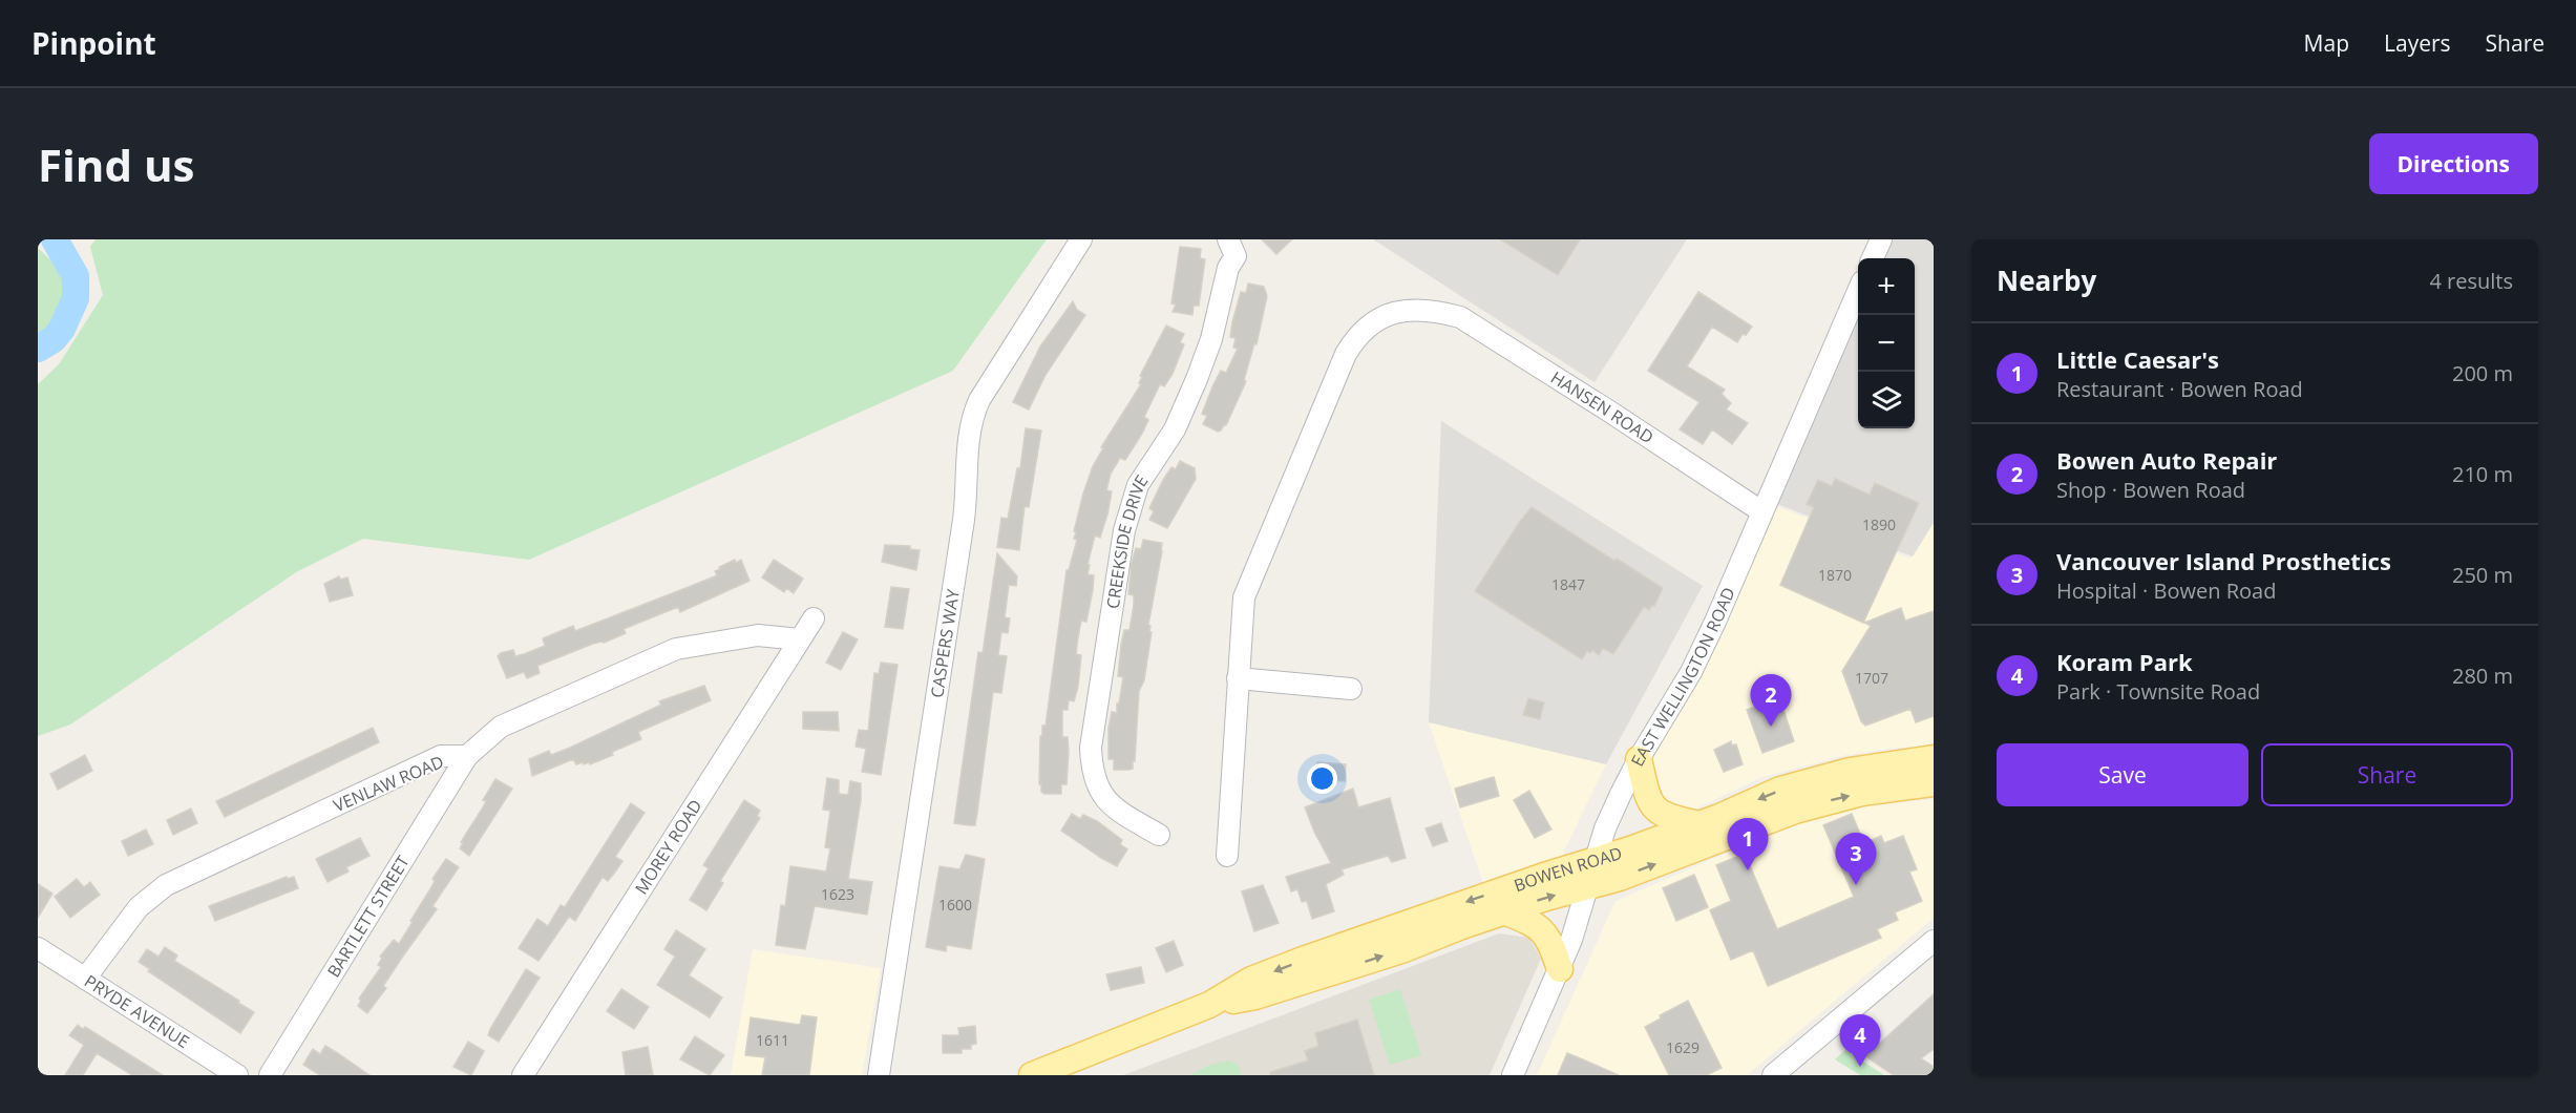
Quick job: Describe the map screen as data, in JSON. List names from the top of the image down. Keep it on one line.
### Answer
{"streets":{"main road":["BOWEN ROAD"],"street":["HANSEN ROAD","CREEKSIDE DRIVE","CASPERS WAY","EAST WELLINGTON ROAD","VENLAW ROAD","MOREY ROAD","BARTLETT STREET","PRYDE AVENUE"]},"crossings":[["HANSEN ROAD","EAST WELLINGTON ROAD"],["EAST WELLINGTON ROAD","BOWEN ROAD"],["VENLAW ROAD","MOREY ROAD"],["VENLAW ROAD","BARTLETT STREET"],["VENLAW ROAD","PRYDE AVENUE"]],"house_numbers":["1890","1870","1847","1707","1623","1600","1611","1629"],"page":{"header":"Pinpoint","nav":["Map","Layers","Share"],"buttons":["Directions",["Save","Share"]],"title":"Find us","heading":["Nearby","4 results"],"map_buttons":["+","−"],"list":[{"mark":"1","name":"Little Caesar's","note":"Restaurant · Bowen Road","value":"200 m"},{"mark":"2","name":"Bowen Auto Repair","note":"Shop · Bowen Road","value":"210 m"},{"mark":"3","name":"Vancouver Island Prosthetics","note":"Hospital · Bowen Road","value":"250 m"},{"mark":"4","name":"Koram Park","note":"Park · Townsite Road","value":"280 m"}],"pins":["2","1","3","4"]}}
